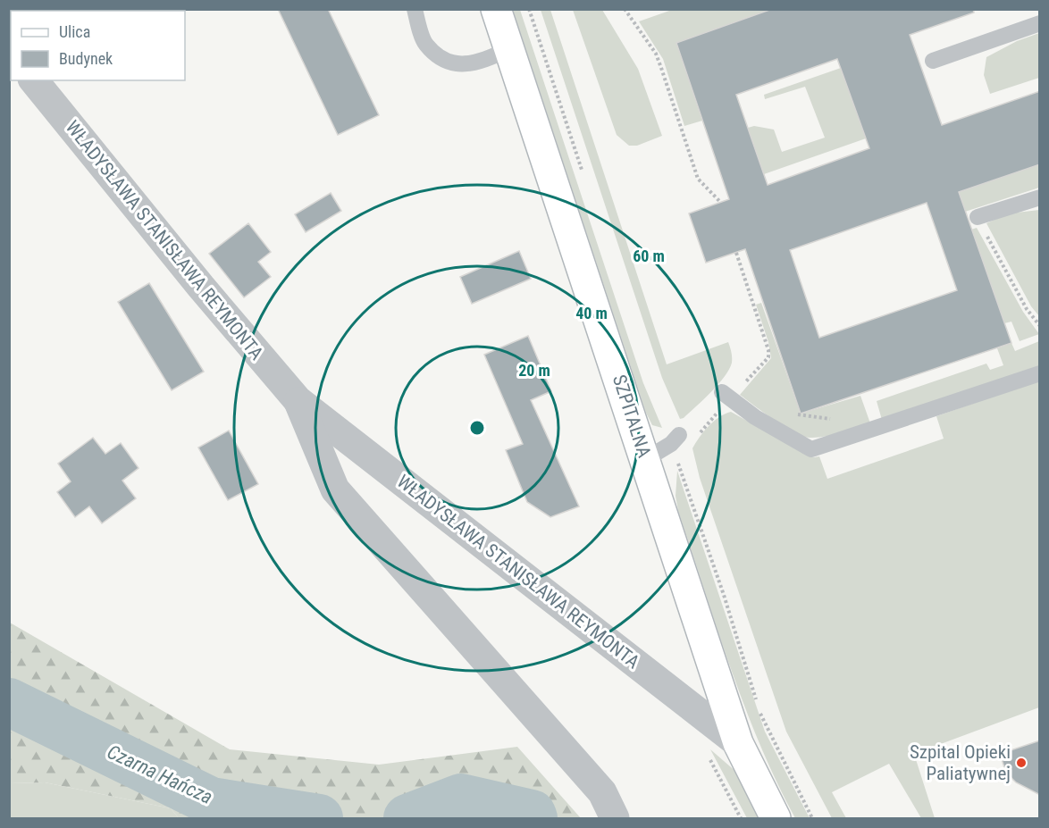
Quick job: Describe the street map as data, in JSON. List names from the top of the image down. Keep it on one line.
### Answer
{"streets":{"street":["WŁADYSŁAWA STANISŁAWA REYMONTA","SZPITALNA"]},"crossings":[["WŁADYSŁAWA STANISŁAWA REYMONTA","SZPITALNA"]],"water":["Czarna Hańcza"],"places":["Szpital Opieki Paliatywnej"],"legend":["Ulica","Budynek"],"rings":["60 m","40 m","20 m"]}
